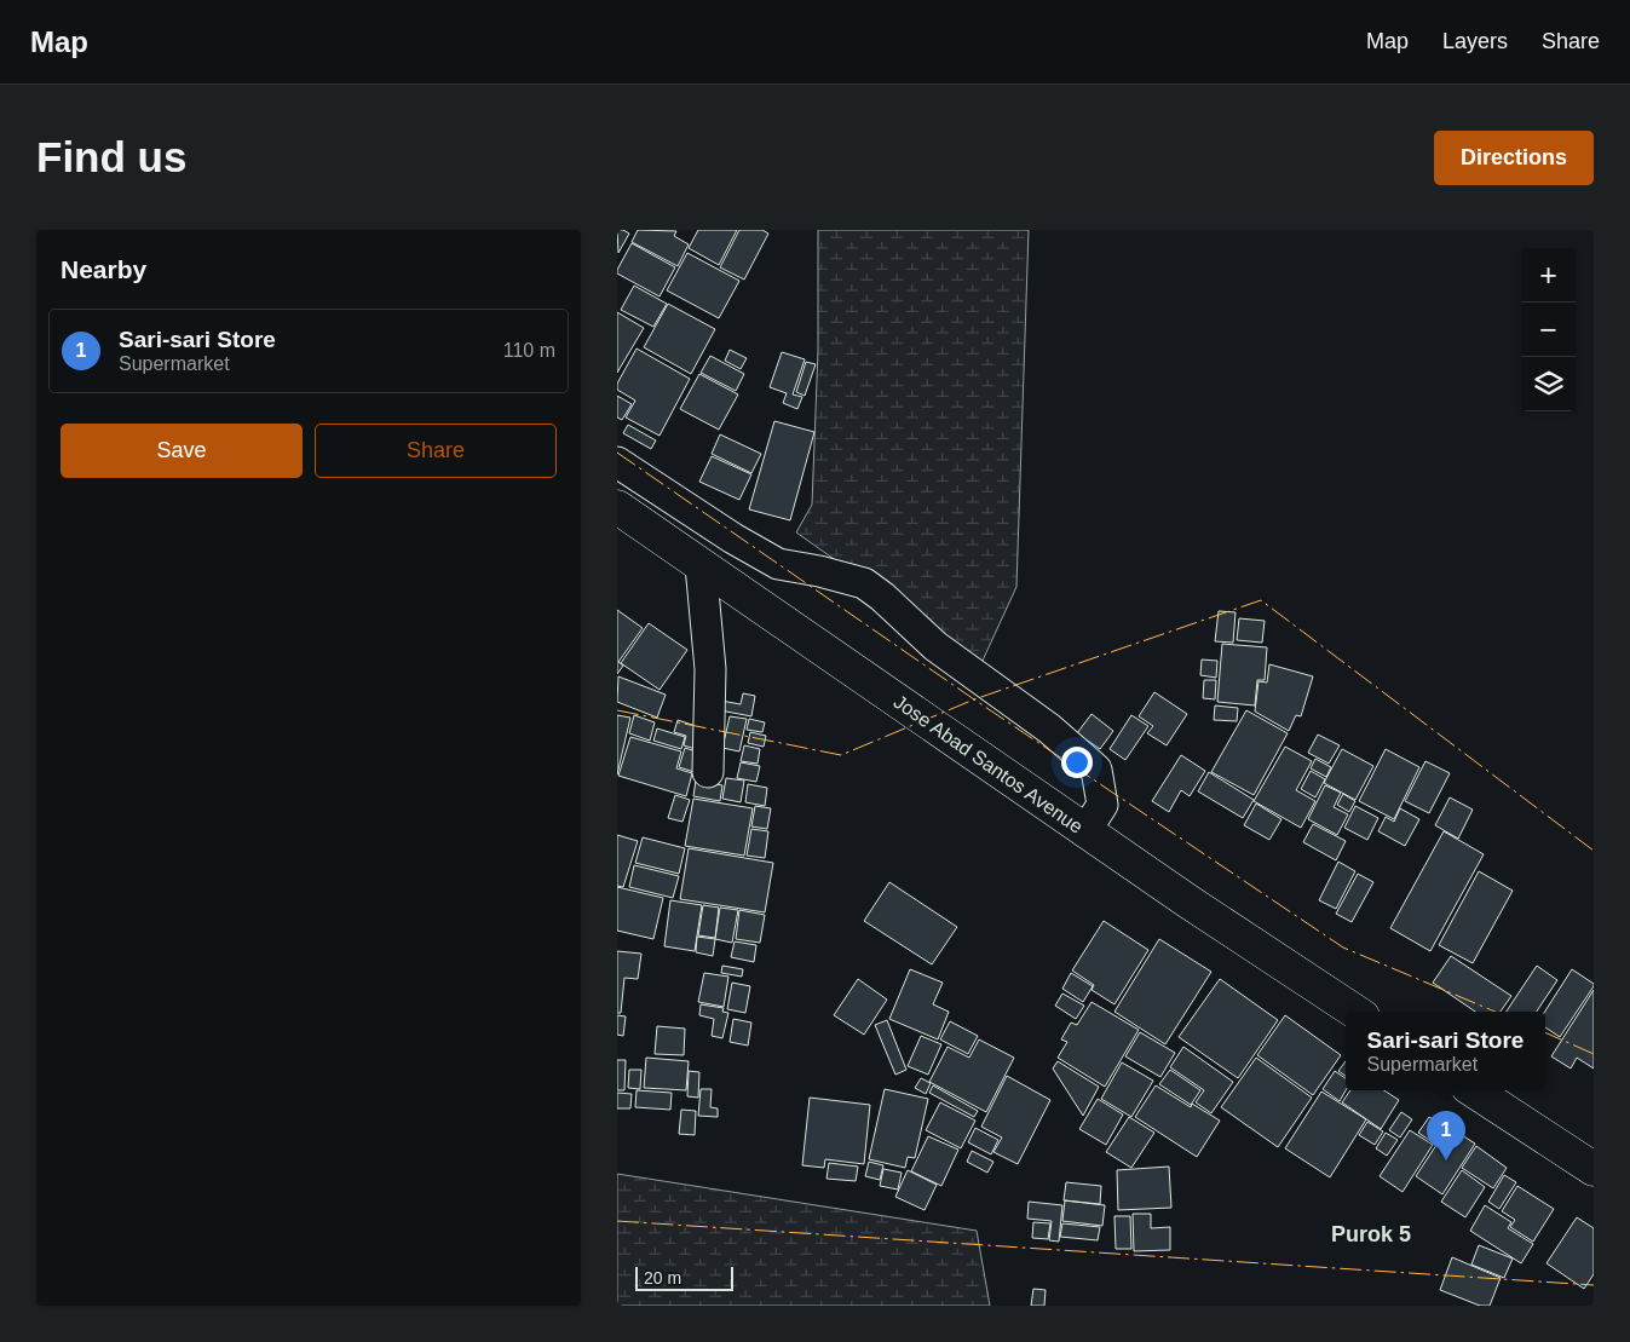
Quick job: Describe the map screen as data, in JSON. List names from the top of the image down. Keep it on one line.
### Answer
{"streets":{"highway":["Jose Abad Santos Avenue"]},"districts":["Purok 5"],"scale_bar":"20 m","page":{"header":"Map","nav":["Map","Layers","Share"],"buttons":["Directions",["Save","Share"]],"title":"Find us","heading":"Nearby","map_buttons":["+","−"],"list":[{"mark":"1","name":"Sari-sari Store","note":"Supermarket","value":"110 m"}],"popup":["Sari-sari Store","Supermarket"],"pins":"1","scale":"20 m"}}
